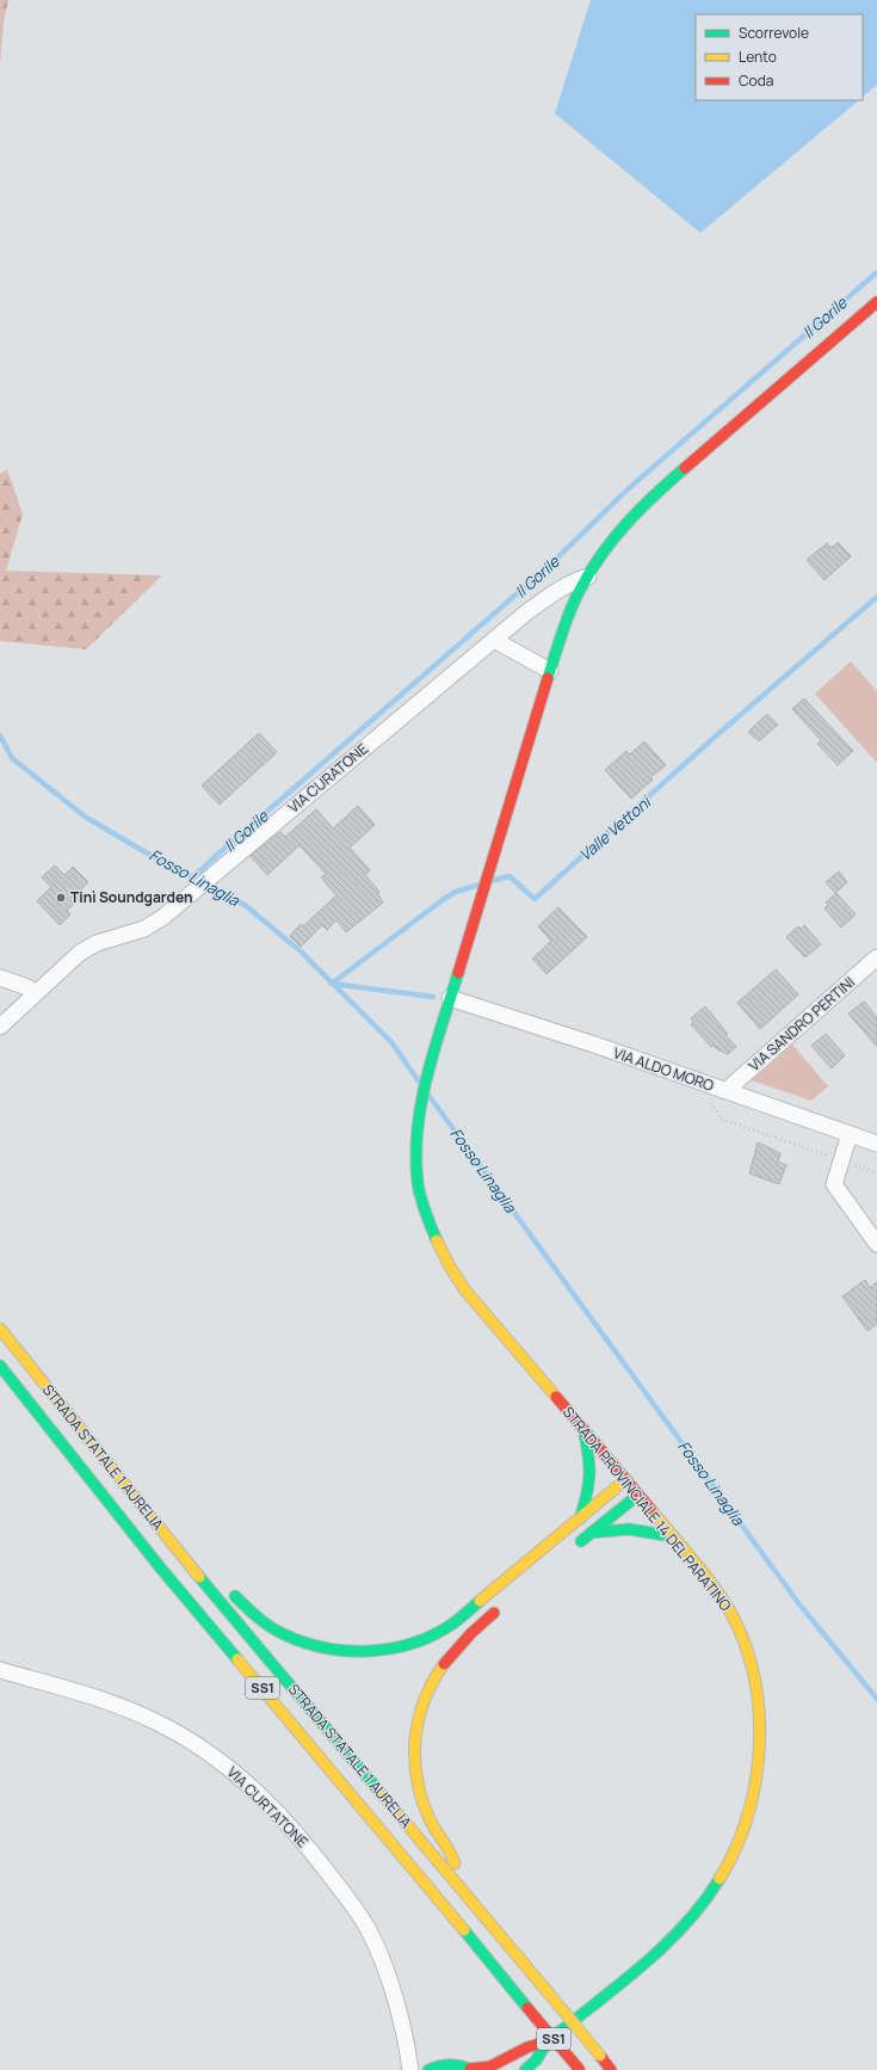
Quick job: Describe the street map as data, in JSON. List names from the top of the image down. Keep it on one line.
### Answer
{"streets":{"main road":["STRADA STATALE 1 AURELIA","STRADA PROVINCIALE 14 DEL PARATINO","SS1"],"street":["VIA CURATONE","VIA SANDRO PERTINI","VIA ALDO MORO","VIA CURTATONE"]},"crossings":[["VIA CURATONE","STRADA PROVINCIALE 14 DEL PARATINO"],["VIA SANDRO PERTINI","VIA ALDO MORO"],["VIA ALDO MORO","STRADA PROVINCIALE 14 DEL PARATINO"]],"water":["Il Gorile","Valle Vettoni","Fosso Linaglia"],"places":["Tinì Soundgarden"],"legend":["Scorrevole","Lento","Coda"]}
